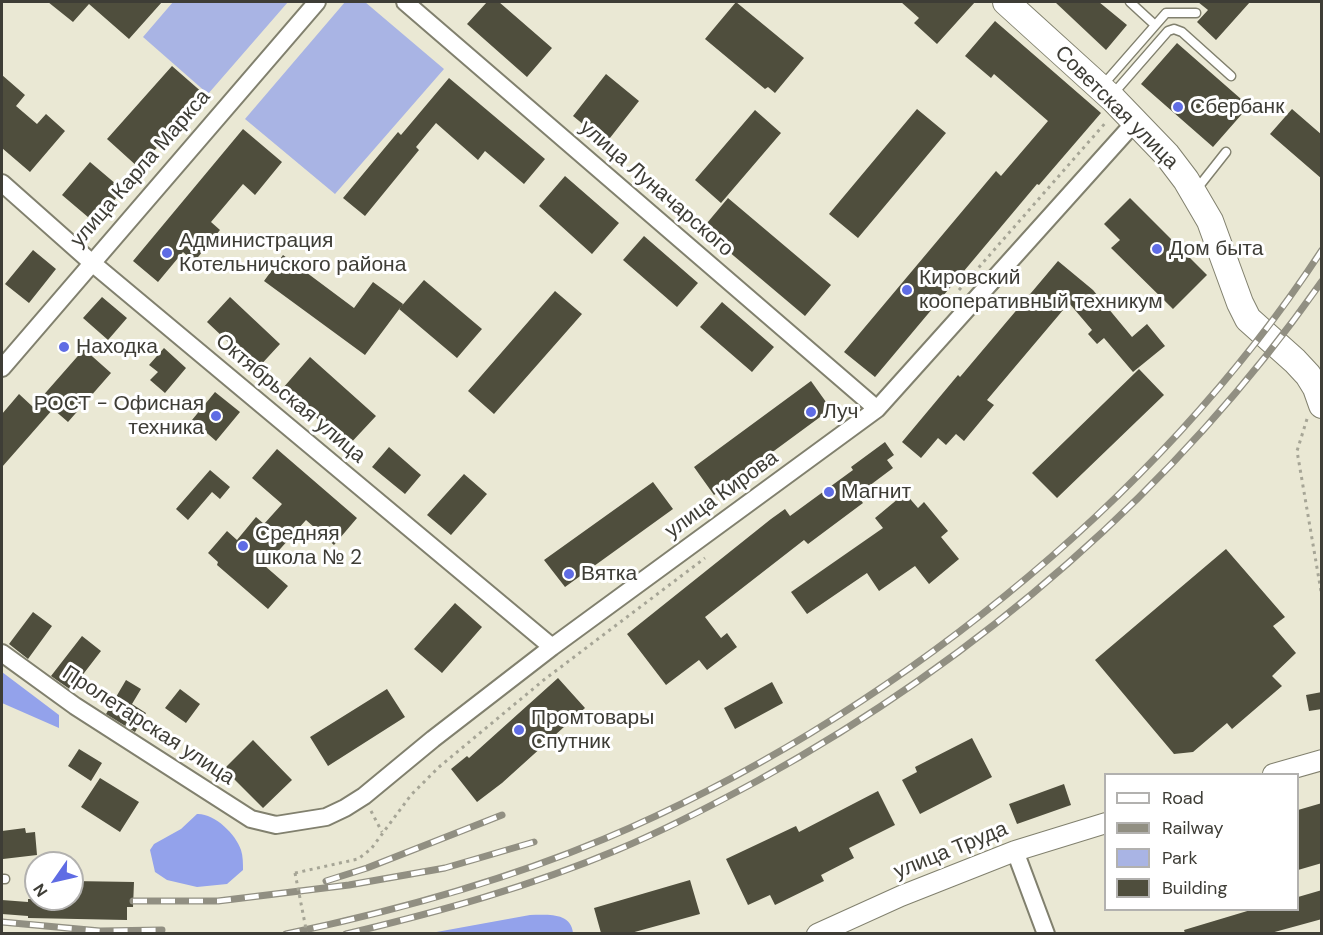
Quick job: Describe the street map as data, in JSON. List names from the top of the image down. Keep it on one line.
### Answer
{"streets":{"main road":["Советская улица"],"street":["улица Карла Маркса","улица Луначарского","Октябрьская улица","улица Кирова","Пролетарская улица","улица Труда"]},"crossings":[["Советская улица","улица Кирова"],["улица Карла Маркса","Октябрьская улица"],["улица Луначарского","улица Кирова"],["Октябрьская улица","улица Кирова"],["улица Кирова","Пролетарская улица"]],"places":["Сбербанк","Дом быта","Администрация Котельничского района","Кировский кооперативный техникум","Находка","Луч","РОСТ - Офисная техника","Магнит","Средняя школа № 2","Вятка","Промтовары Спутник"],"legend":["Road","Railway","Park","Building"],"north":"bottom left"}
